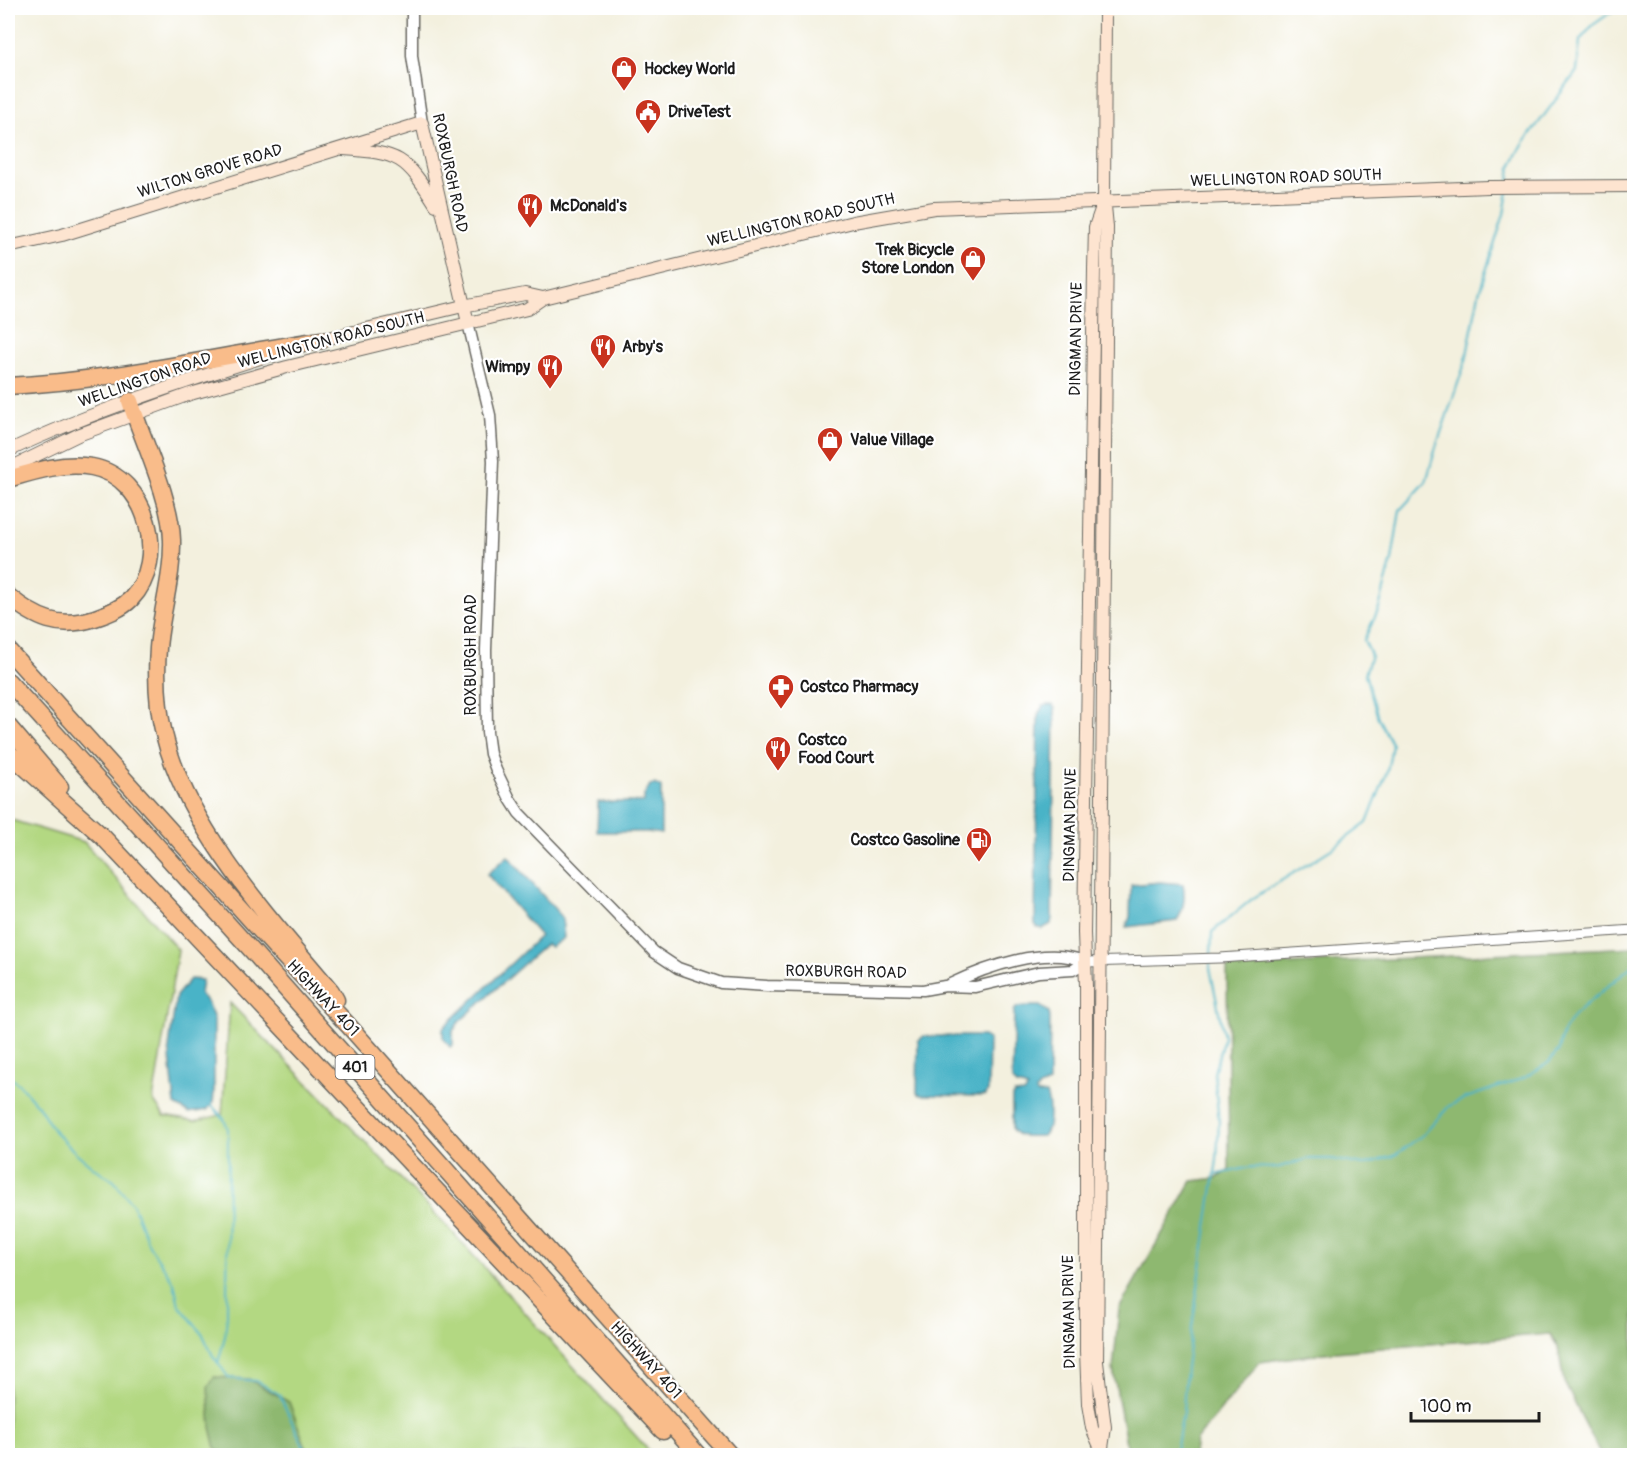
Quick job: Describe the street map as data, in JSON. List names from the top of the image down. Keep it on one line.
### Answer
{"streets":{"highway":["HIGHWAY 401","401"],"main road":["WILTON GROVE ROAD","ROXBURGH ROAD","WELLINGTON ROAD SOUTH","DINGMAN DRIVE","WELLINGTON ROAD"]},"crossings":[["WILTON GROVE ROAD","ROXBURGH ROAD"],["ROXBURGH ROAD","WELLINGTON ROAD SOUTH"],["ROXBURGH ROAD","DINGMAN DRIVE"],["ROXBURGH ROAD","WELLINGTON ROAD"],["WELLINGTON ROAD SOUTH","DINGMAN DRIVE"],["WELLINGTON ROAD SOUTH","WELLINGTON ROAD"]],"places":{"shop":["Hockey World","Trek Bicycle Store London","Value Village"],"public building":["DriveTest"],"restaurant":["McDonald's","Arby's","Wimpy","Costco Food Court"],"pharmacy":["Costco Pharmacy"],"fuel station":["Costco Gasoline"]},"scale_bar":"100 m"}
